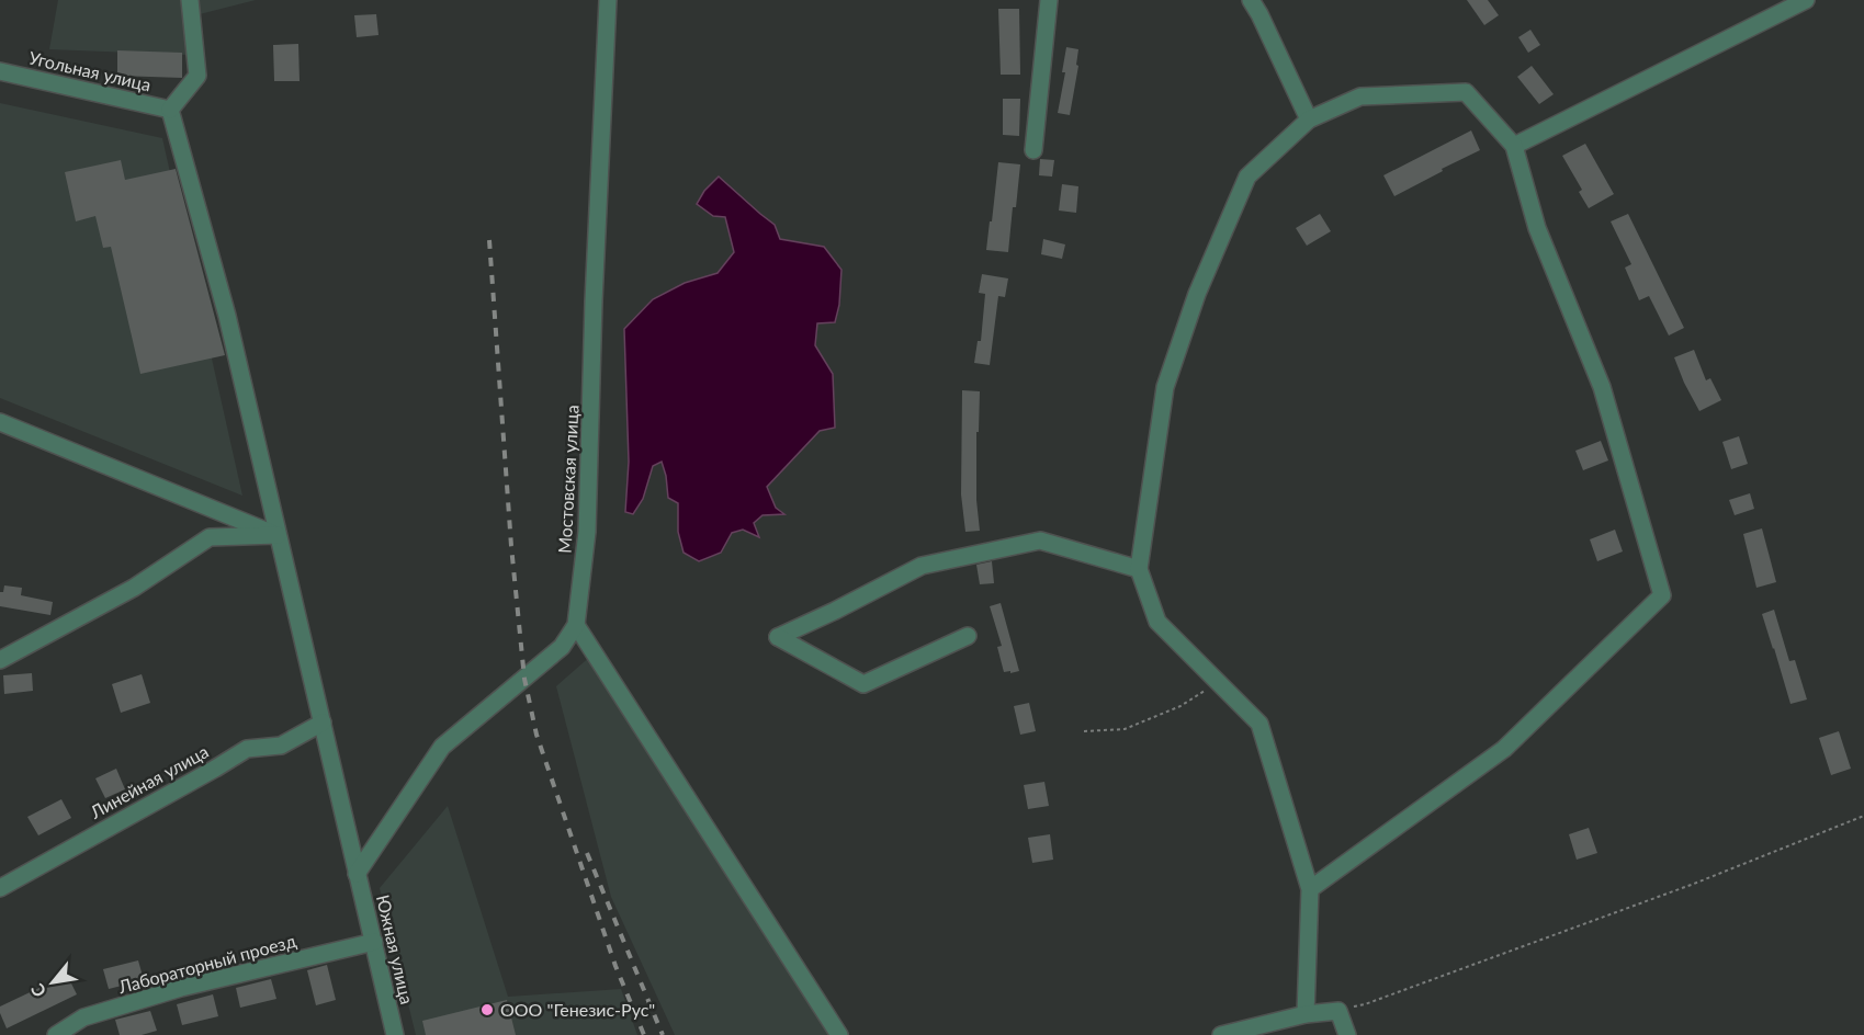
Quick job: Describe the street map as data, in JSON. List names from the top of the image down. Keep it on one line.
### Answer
{"streets":{"street":["Угольная улица","Мостовская улица","Линейная улица","Южная улица","Лабораторный проезд"]},"crossings":[["Угольная улица","Южная улица"],["Мостовская улица","Южная улица"],["Линейная улица","Южная улица"],["Южная улица","Лабораторный проезд"]],"places":["ООО \"Генезис-Рус\""],"north":"bottom left"}
